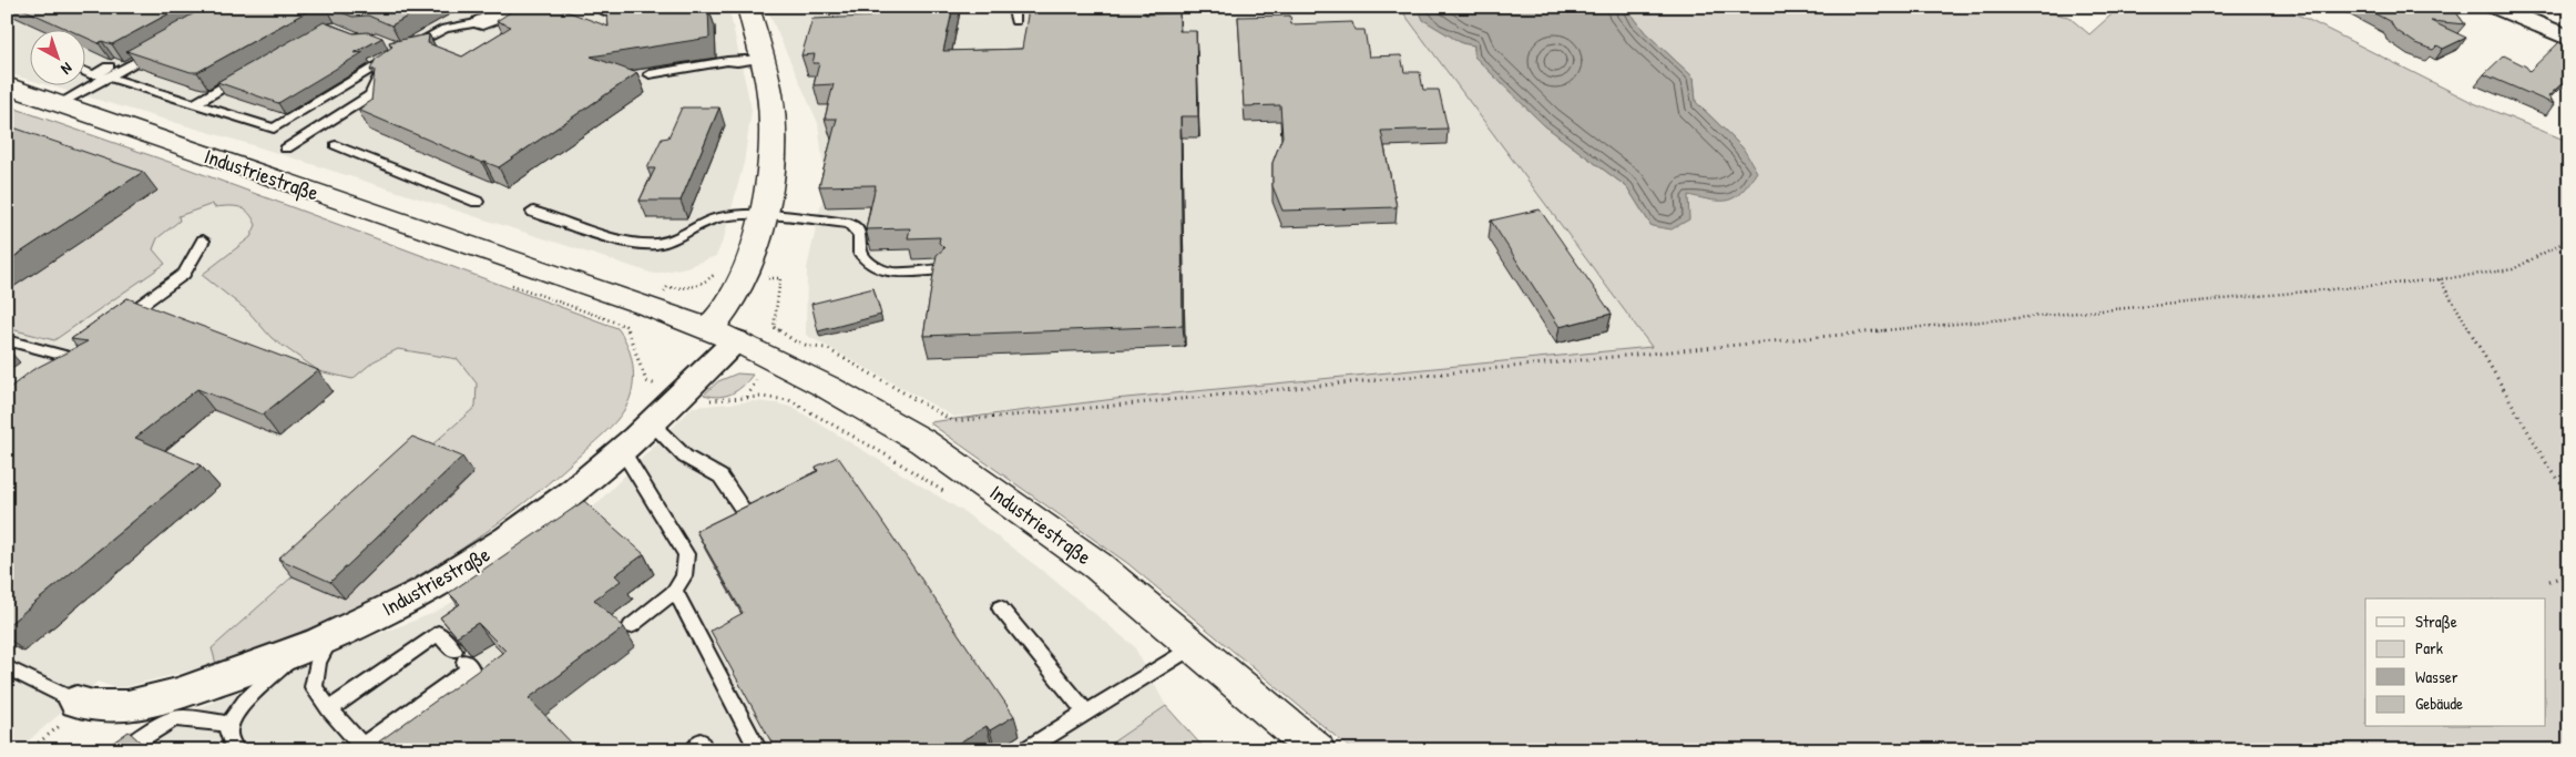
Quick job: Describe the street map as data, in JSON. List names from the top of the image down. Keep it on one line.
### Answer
{"streets":{"main road":["Industriestraße"]},"legend":["Straße","Park","Wasser","Gebäude"],"north":"bottom right"}
